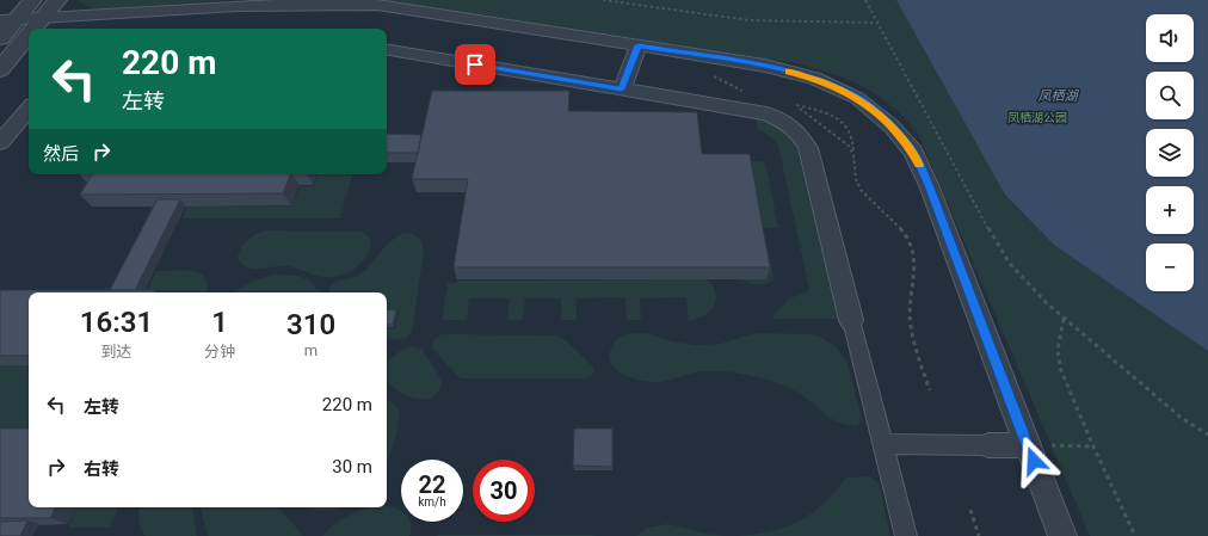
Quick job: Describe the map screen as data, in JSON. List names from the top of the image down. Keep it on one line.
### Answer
{"water":["凤栖湖"],"parks":["凤栖湖公园"],"page":{"map_buttons":["+","−"],"turn":["220 m","左转"],"then":"然后","eta":["16:31","到达","1","分钟","310","m"],"list":[{"name":"左转","value":"220 m"},{"name":"右转","value":"30 m"}],"speed":"22 km/h","limit":"30"}}
